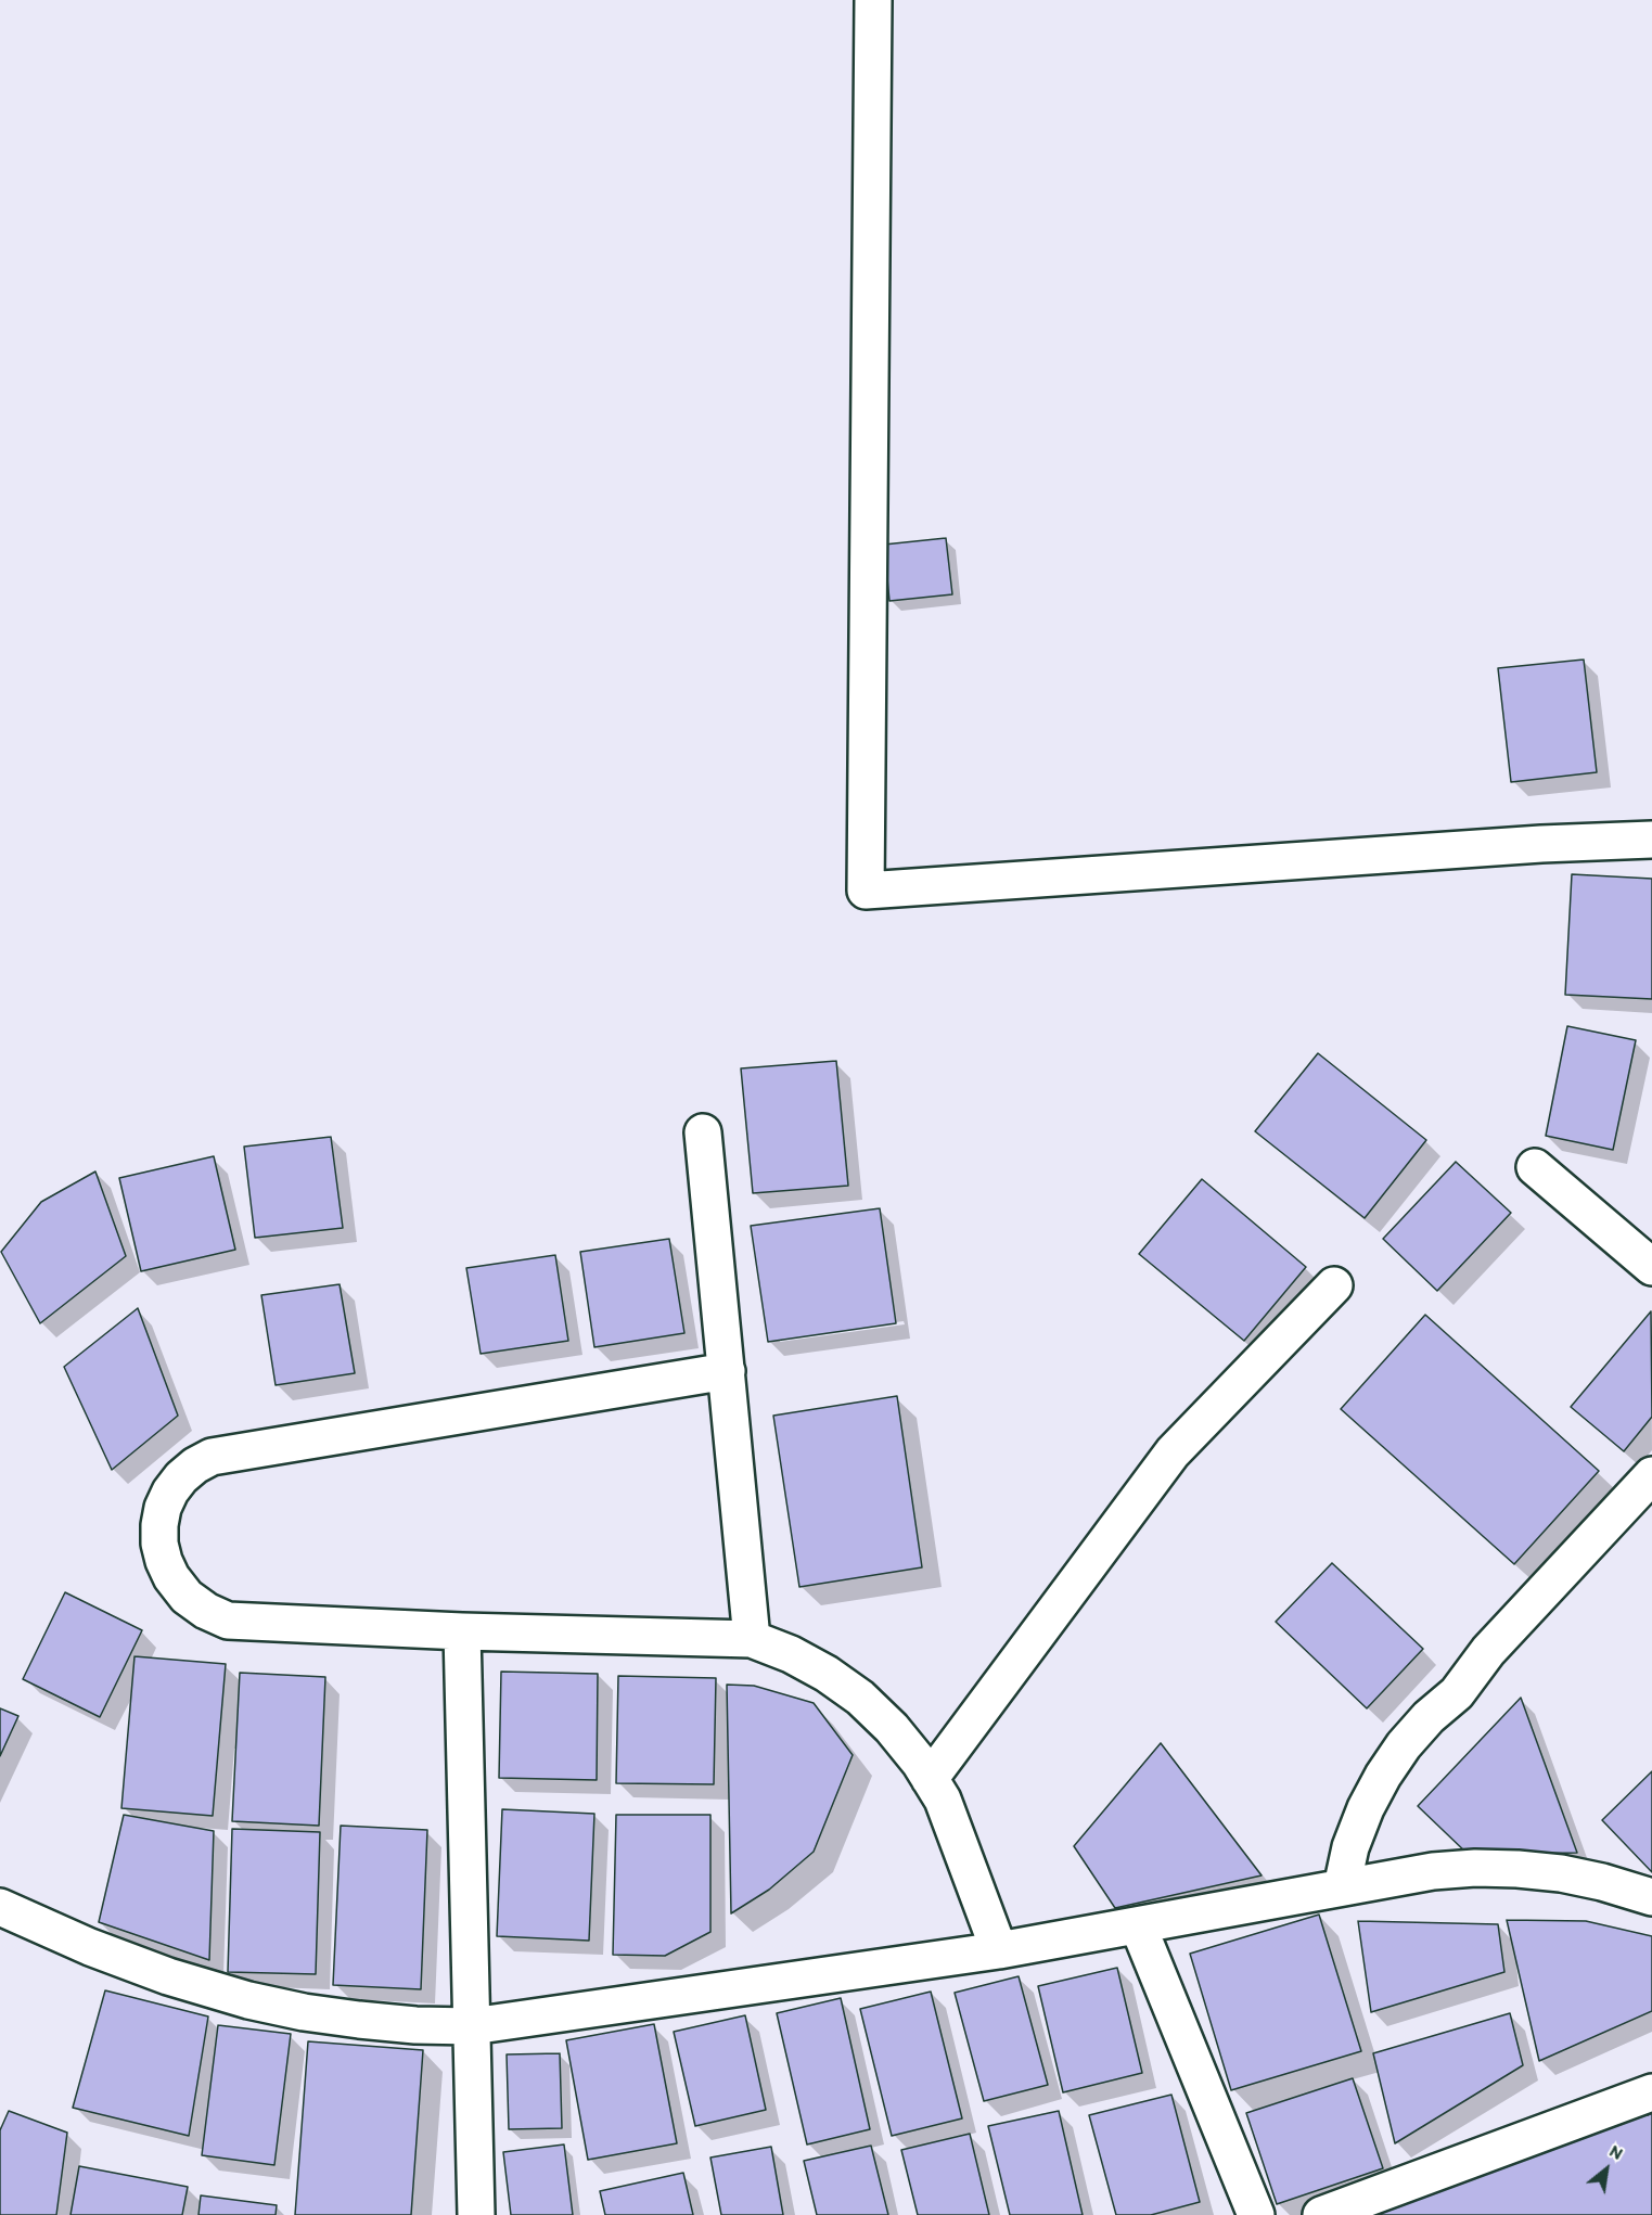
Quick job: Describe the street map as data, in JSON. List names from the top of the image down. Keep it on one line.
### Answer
{"north":"top right"}
